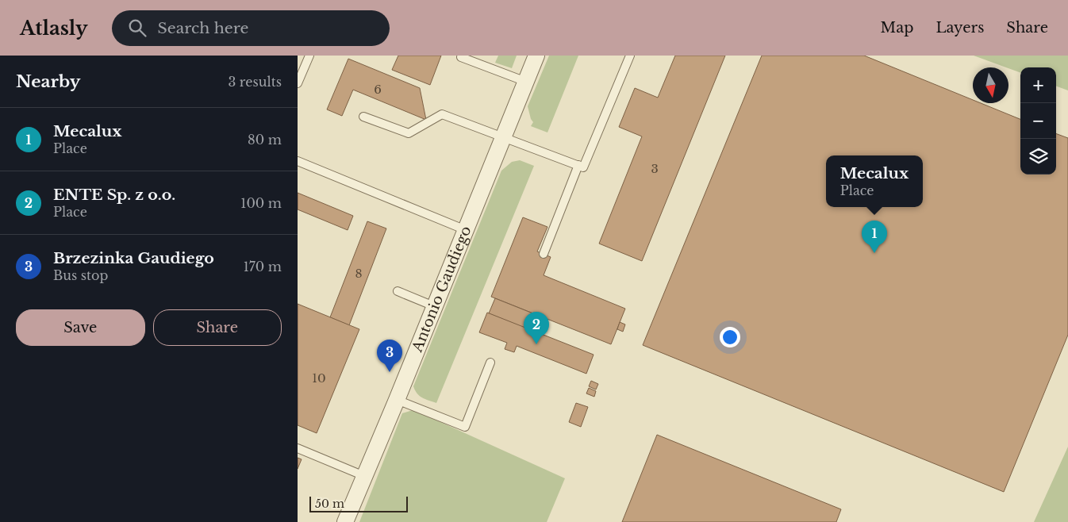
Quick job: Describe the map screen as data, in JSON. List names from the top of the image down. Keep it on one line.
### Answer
{"streets":{"street":["Antonio Gaudiego"]},"house_numbers":["6","3","8","10"],"scale_bar":"50 m","north":"bottom","page":{"header":"Atlasly","search":"Search here","nav":["Map","Layers","Share"],"heading":["Nearby","3 results"],"map_buttons":["+","−"],"list":[{"mark":"1","name":"Mecalux","note":"Place","value":"80 m"},{"mark":"2","name":"ENTE Sp. z o.o.","note":"Place","value":"100 m"},{"mark":"3","name":"Brzezinka Gaudiego","note":"Bus stop","value":"170 m"}],"popup":["Mecalux","Place"],"pins":["1","2","3"],"buttons":["Save","Share"],"scale":"50 m"}}
